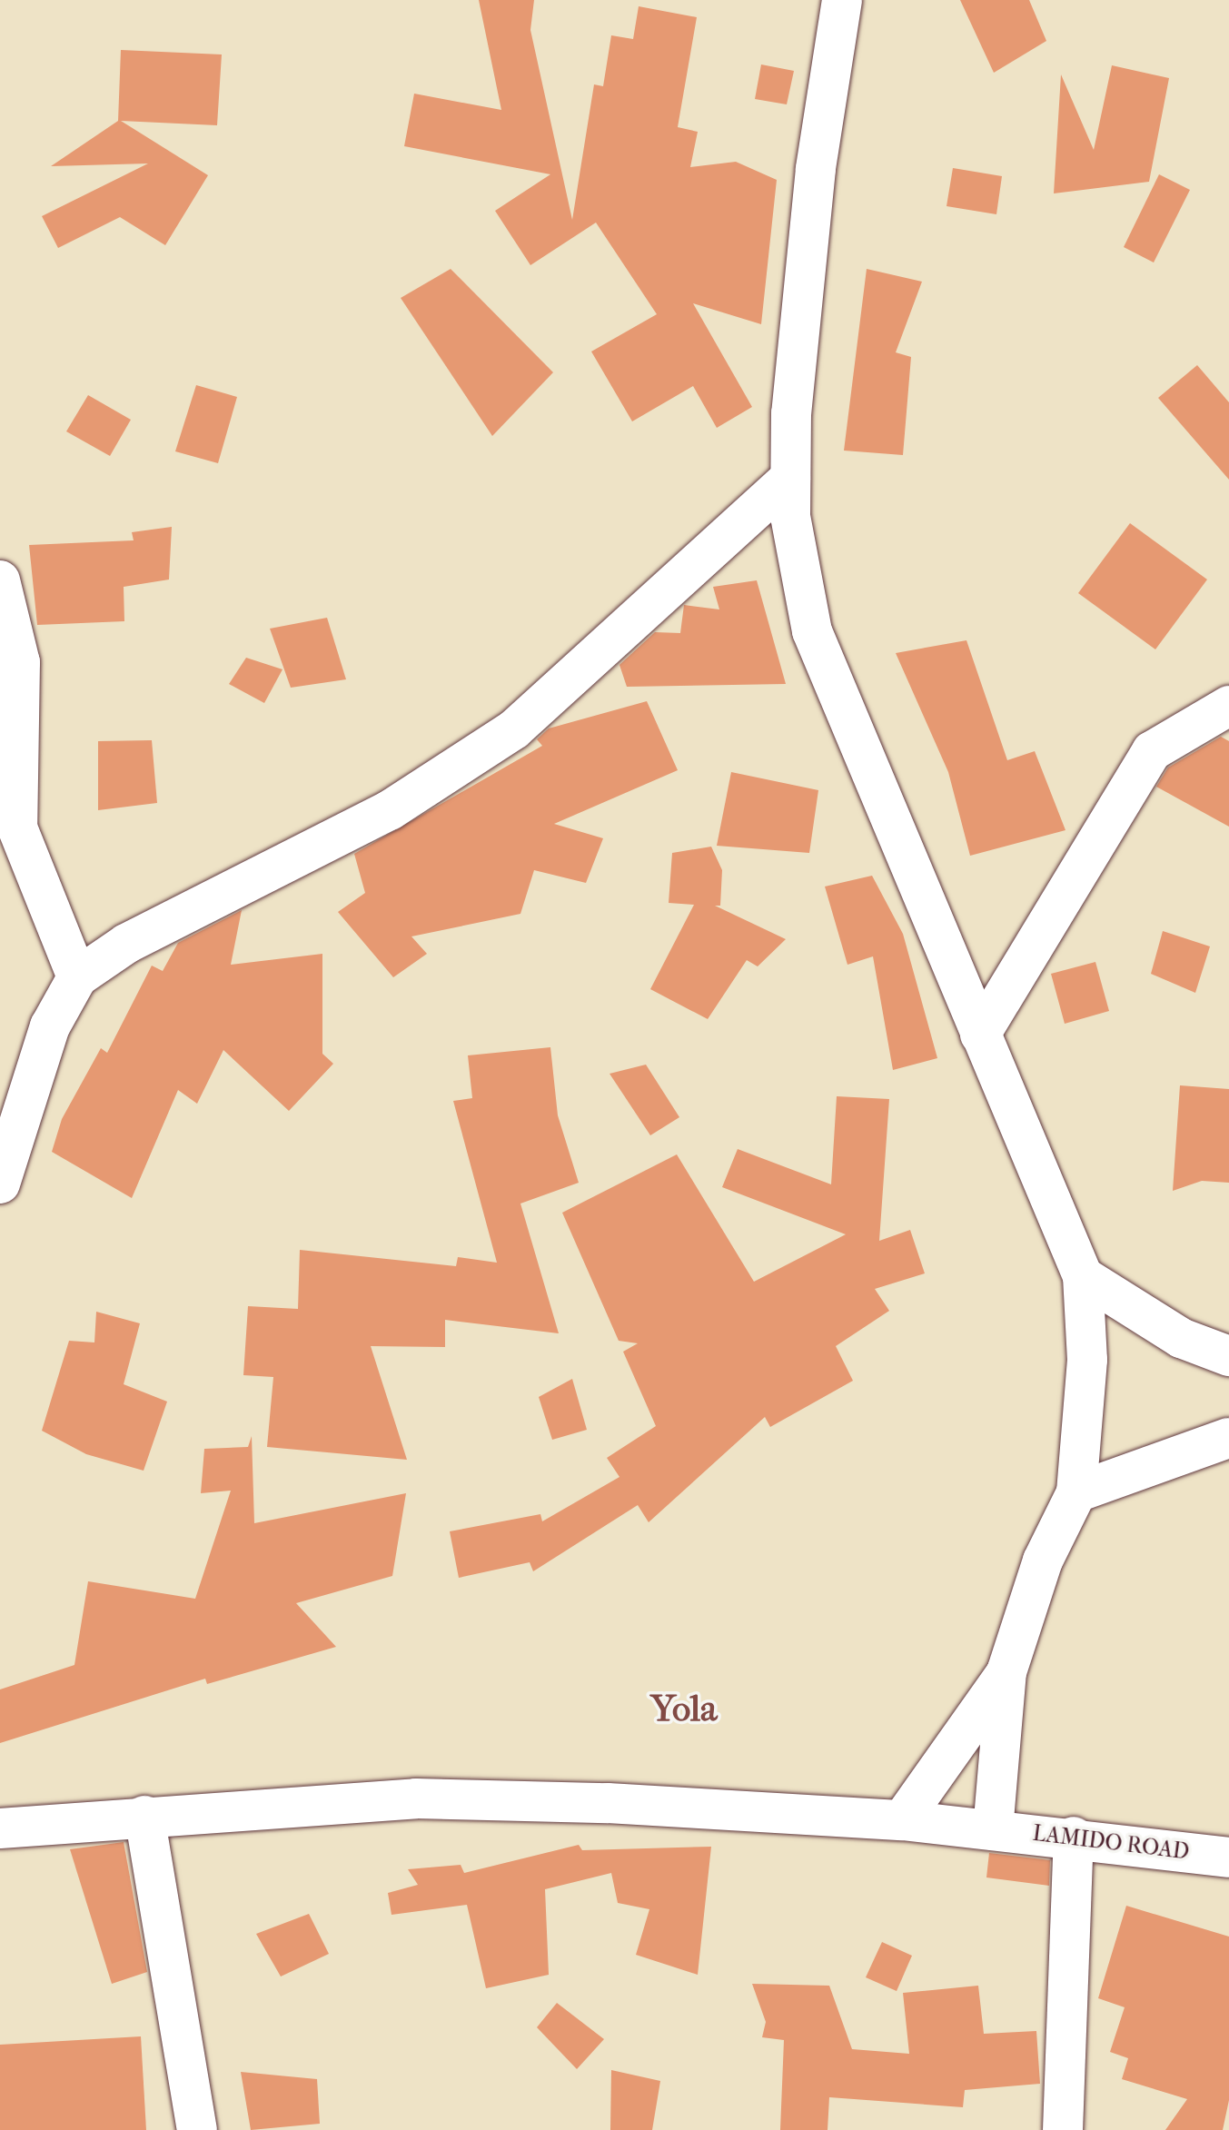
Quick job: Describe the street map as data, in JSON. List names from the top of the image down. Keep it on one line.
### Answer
{"streets":{"street":["LAMIDO ROAD"]},"districts":["Yola"]}
